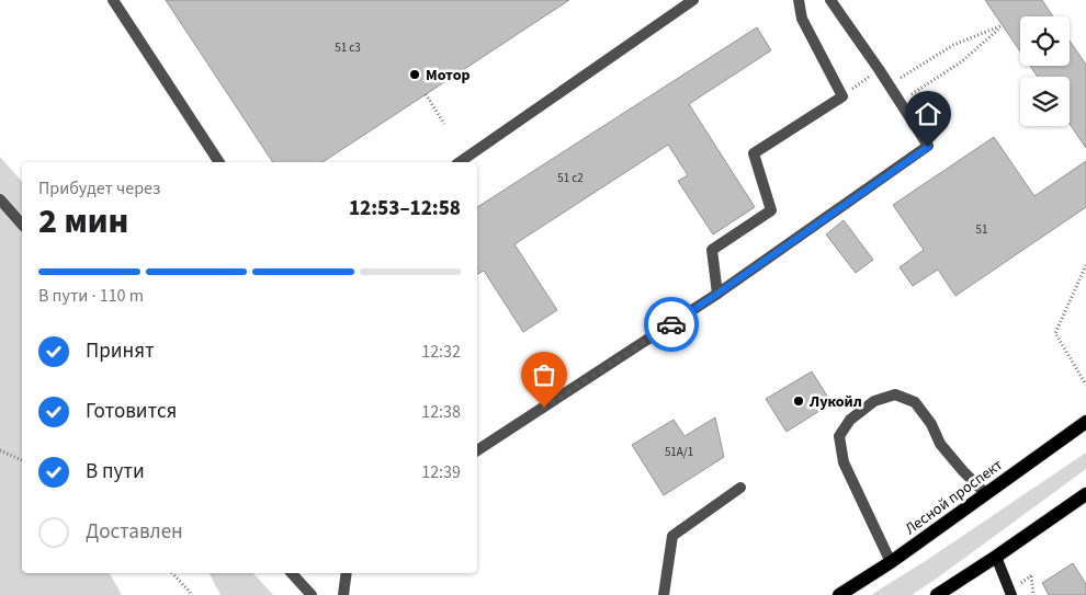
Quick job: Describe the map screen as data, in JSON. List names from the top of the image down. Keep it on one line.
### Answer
{"streets":{"main road":["Лесной проспект"]},"places":["Мотор","Лукойл"],"house_numbers":["51 с3","51 с2","51","51А/1"],"page":{"heading":["2 мин","Прибудет через","12:53–12:58"],"bar":"В пути · 110 m","list":[["Принят","12:32"],["Готовится","12:38"],["В пути","12:39"],"Доставлен"]}}
